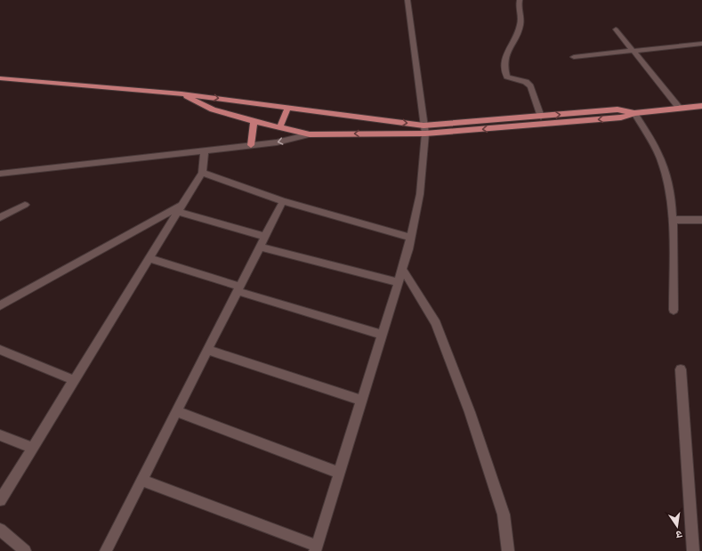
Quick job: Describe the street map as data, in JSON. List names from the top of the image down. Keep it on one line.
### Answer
{"north":"bottom"}
